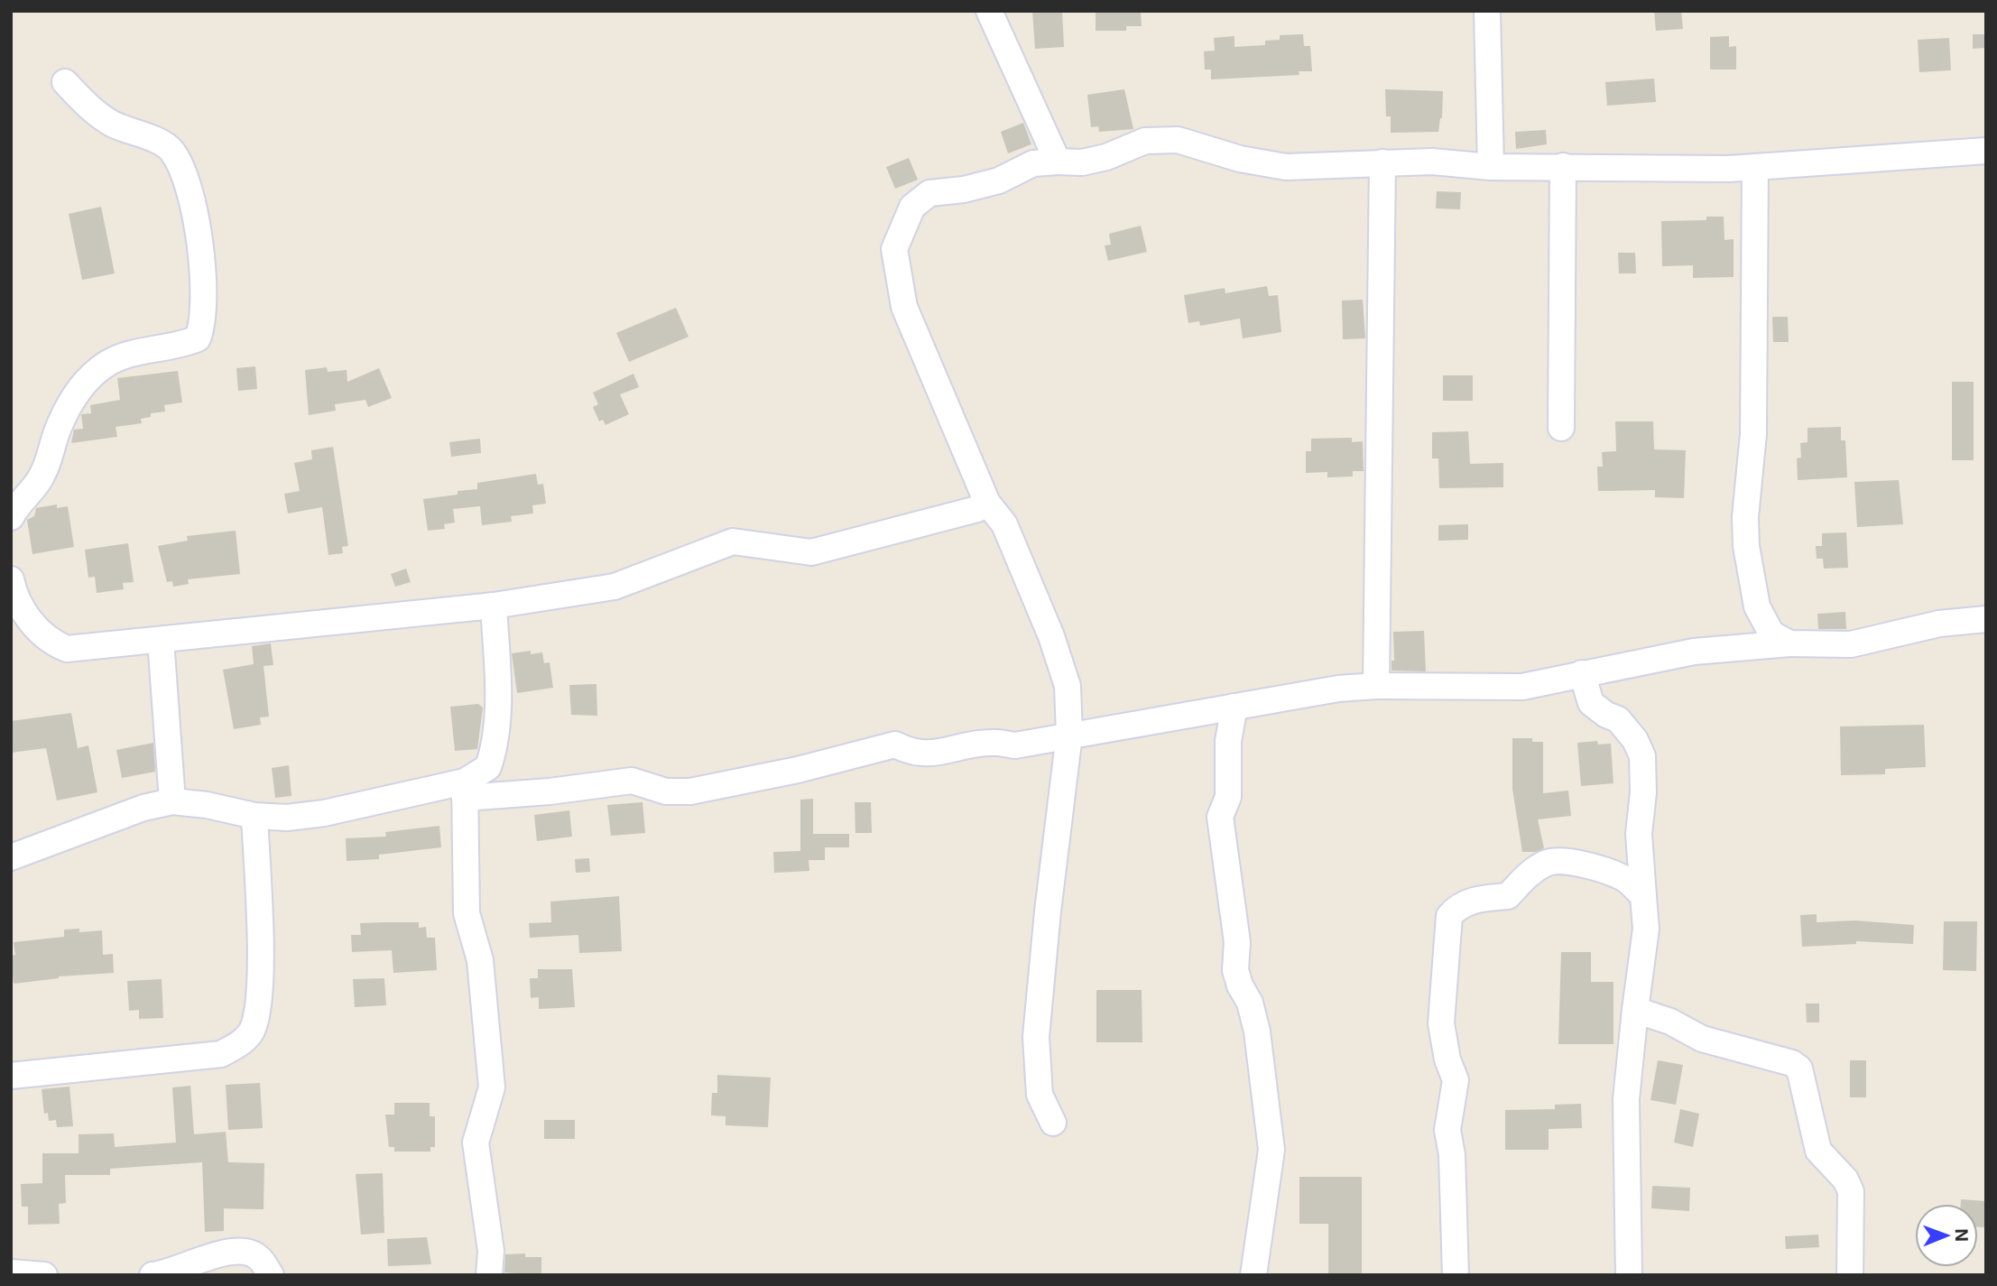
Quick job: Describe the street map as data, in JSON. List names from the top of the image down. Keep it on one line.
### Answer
{"north":"right"}
